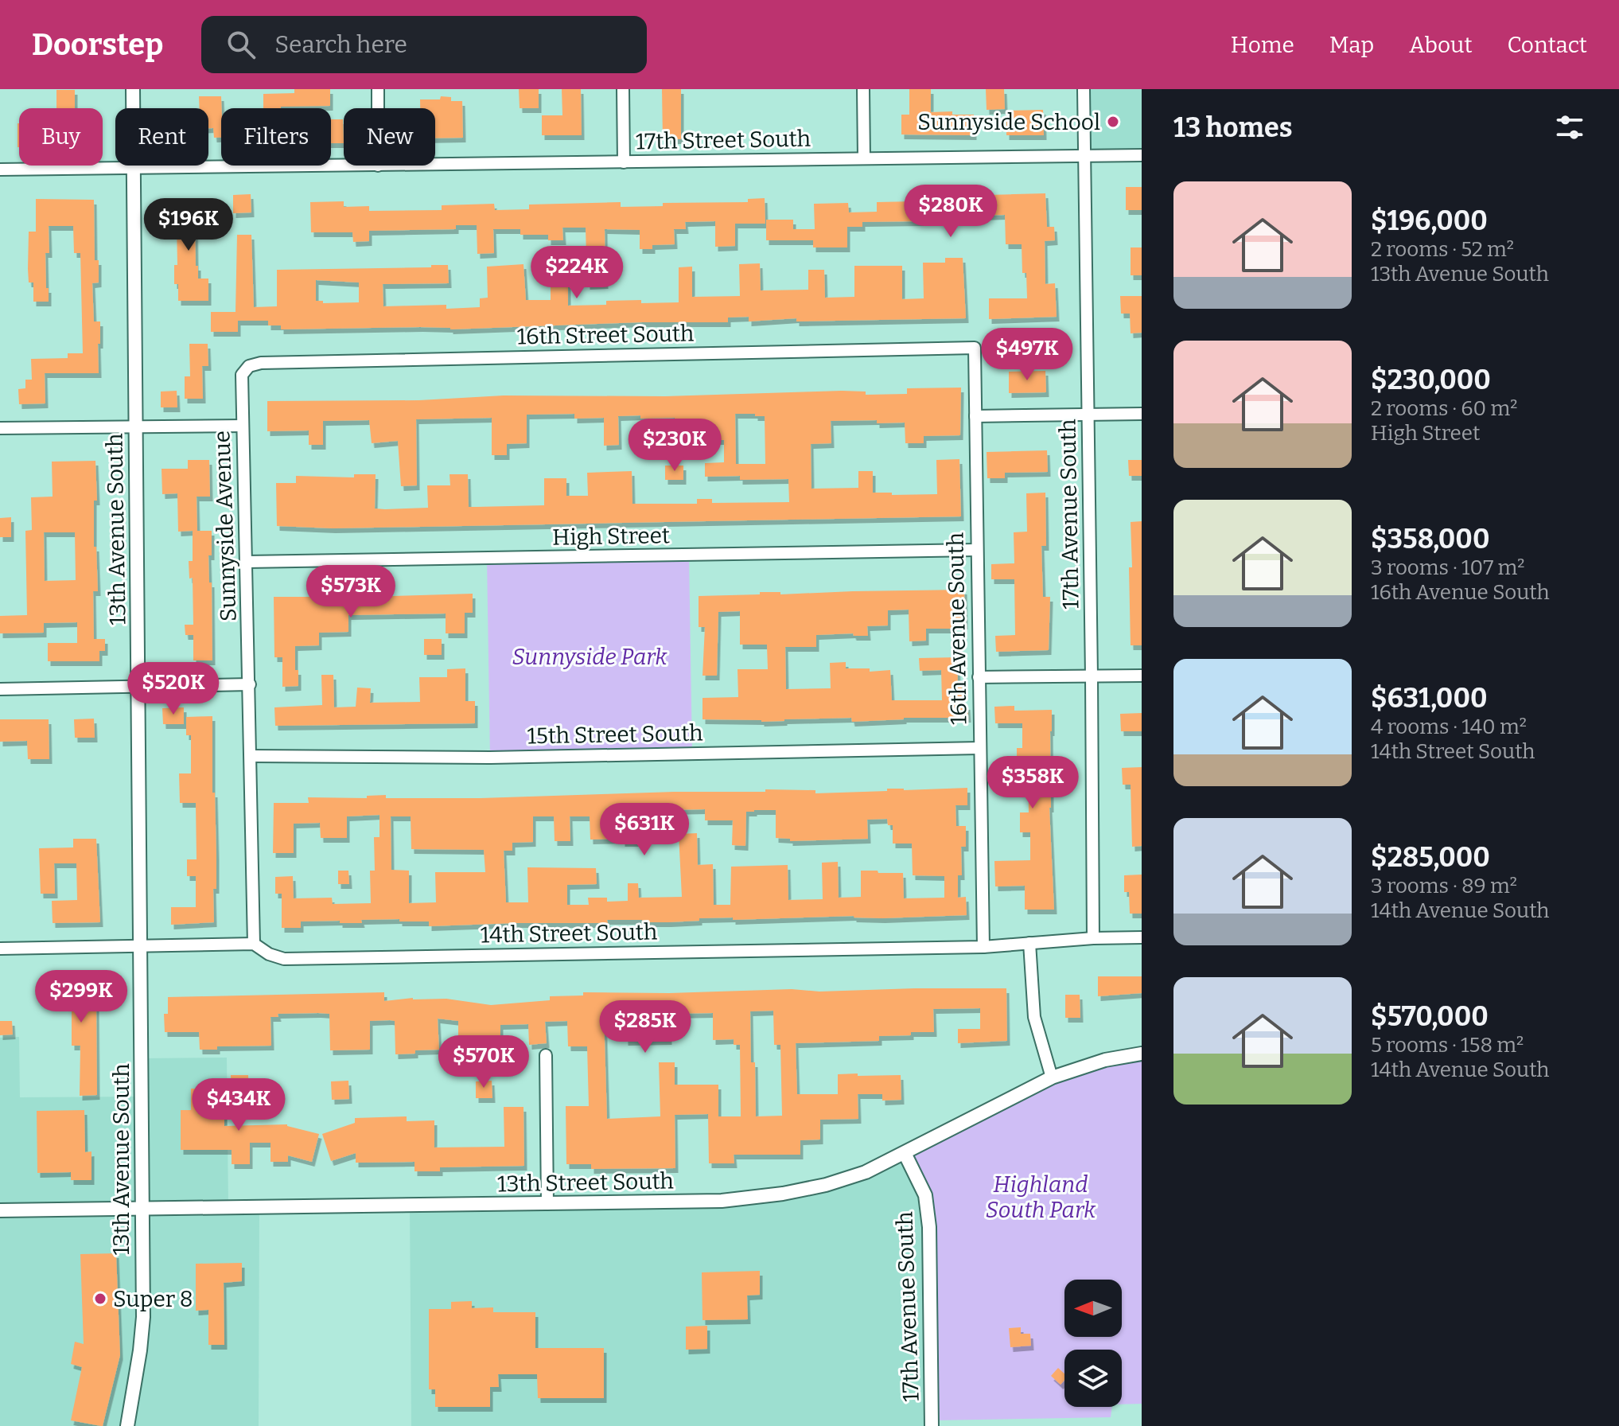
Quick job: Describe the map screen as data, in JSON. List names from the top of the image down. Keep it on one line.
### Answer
{"streets":{"street":["17th Street South","16th Street South","17th Avenue South","Sunnyside Avenue","13th Avenue South","High Street","16th Avenue South","15th Street South","14th Street South","13th Street South"]},"crossings":[["17th Street South","17th Avenue South"],["17th Street South","13th Avenue South"],["16th Street South","Sunnyside Avenue"],["16th Street South","16th Avenue South"],["17th Avenue South","14th Street South"],["17th Avenue South","13th Street South"],["Sunnyside Avenue","High Street"],["Sunnyside Avenue","15th Street South"],["Sunnyside Avenue","14th Street South"],["13th Avenue South","14th Street South"],["13th Avenue South","13th Street South"],["High Street","16th Avenue South"],["16th Avenue South","15th Street South"],["16th Avenue South","14th Street South"]],"parks":["Sunnyside Park","Highland South Park"],"places":["Sunnyside School","Super 8"],"north":"left","page":{"header":"Doorstep","search":"Search here","nav":["Home","Map","About","Contact"],"heading":"13 homes","chip":["Buy","Rent","Filters","New"],"list":[{"name":"$196,000","note":"2 rooms · 52 m² · 13th Avenue South"},{"name":"$230,000","note":"2 rooms · 60 m² · High Street"},{"name":"$358,000","note":"3 rooms · 107 m² · 16th Avenue South"},{"name":"$631,000","note":"4 rooms · 140 m² · 14th Street South"},{"name":"$285,000","note":"3 rooms · 89 m² · 14th Avenue South"},{"name":"$570,000","note":"5 rooms · 158 m² · 14th Avenue South"}],"price":["$280K","$196K","$224K","$497K","$230K","$573K","$520K","$358K","$631K","$299K","$285K","$570K","$434K"]}}
